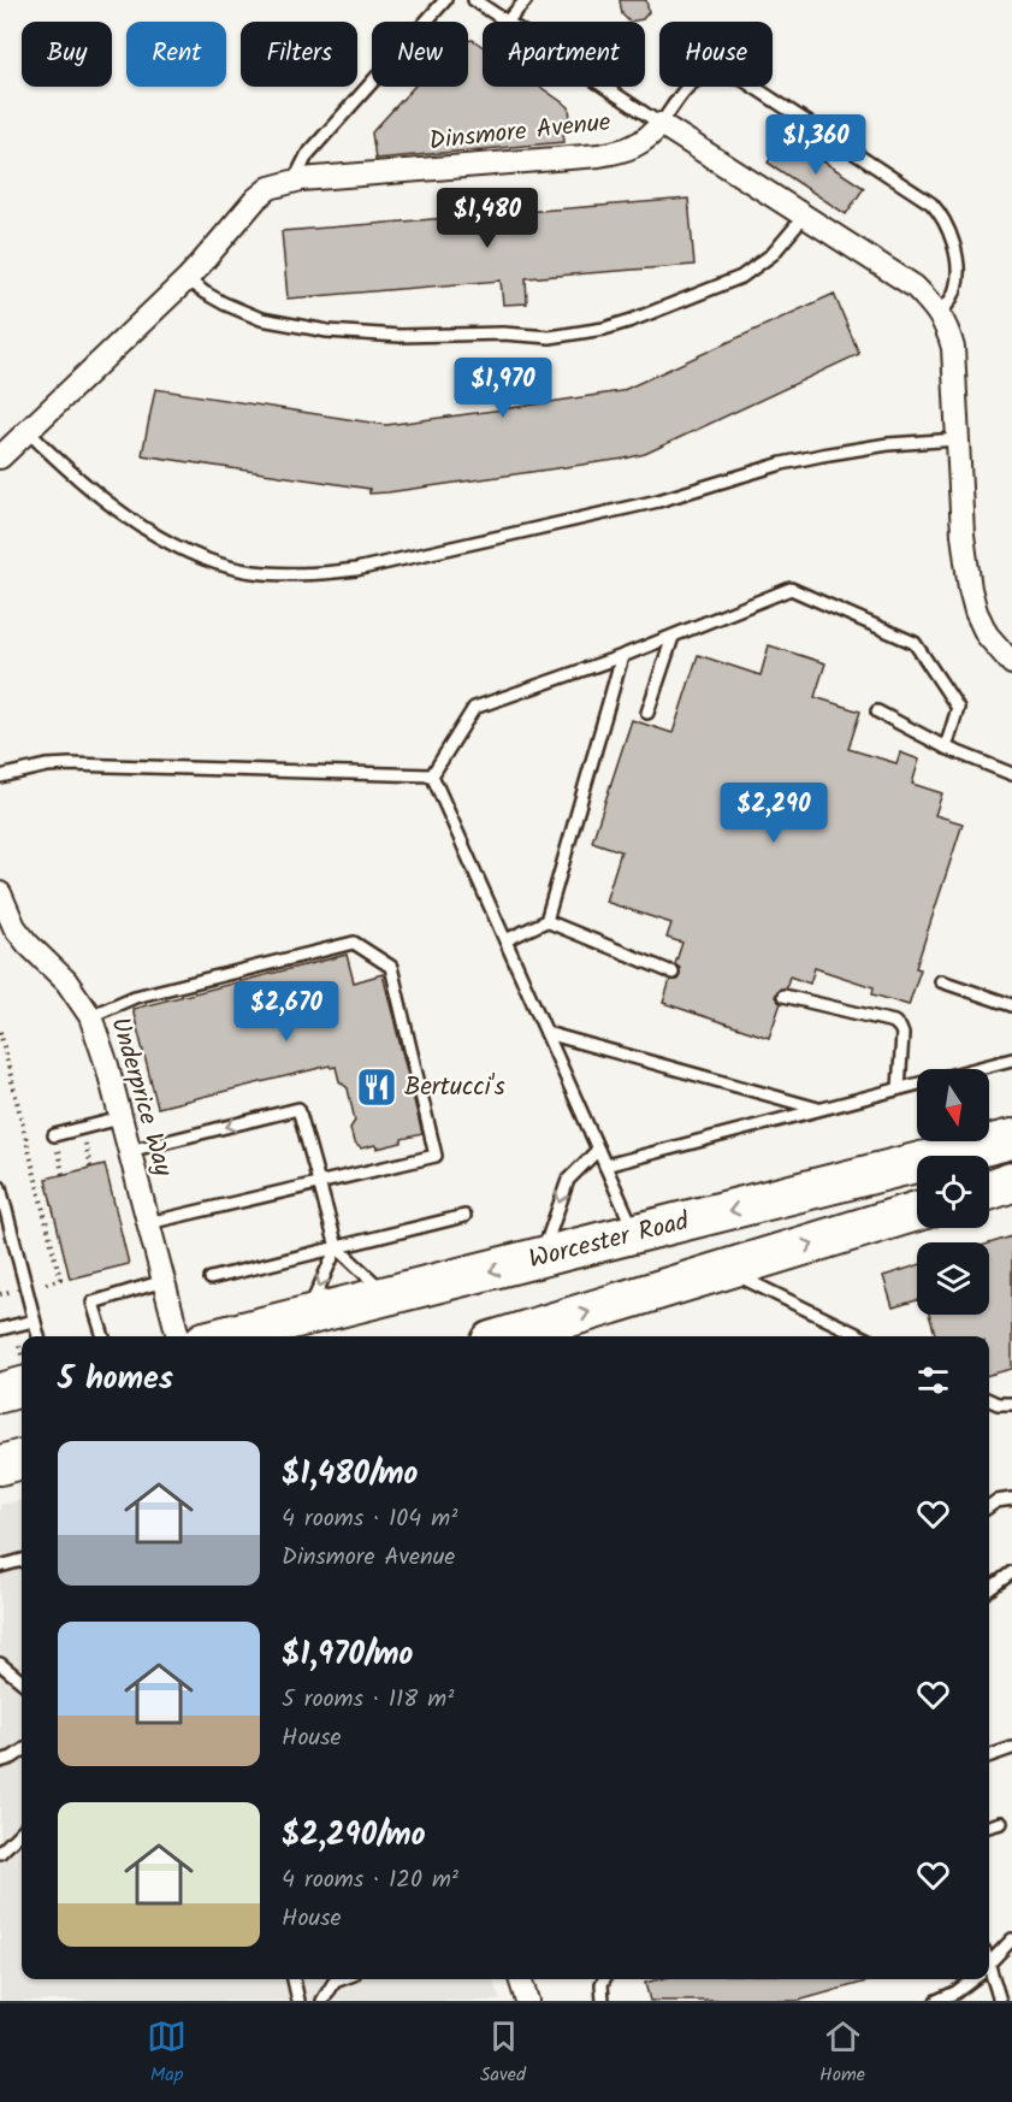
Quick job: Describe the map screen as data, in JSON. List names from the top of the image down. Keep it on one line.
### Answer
{"streets":{"highway":["Worcester Road"],"street":["Dinsmore Avenue","Underprice Way"]},"places":{"restaurant":["Bertucci's"]},"north":"bottom","page":{"chip":["Buy","Rent","Filters","New","Apartment","House"],"price":["$1,360","$1,480","$1,970","$2,290","$2,670"],"heading":"5 homes","list":[{"name":"$1,480/mo","note":"4 rooms · 104 m² · Dinsmore Avenue"},{"name":"$1,970/mo","note":"5 rooms · 118 m² · House"},{"name":"$2,290/mo","note":"4 rooms · 120 m² · House"}],"tabs":["Map","Saved","Home"]}}
